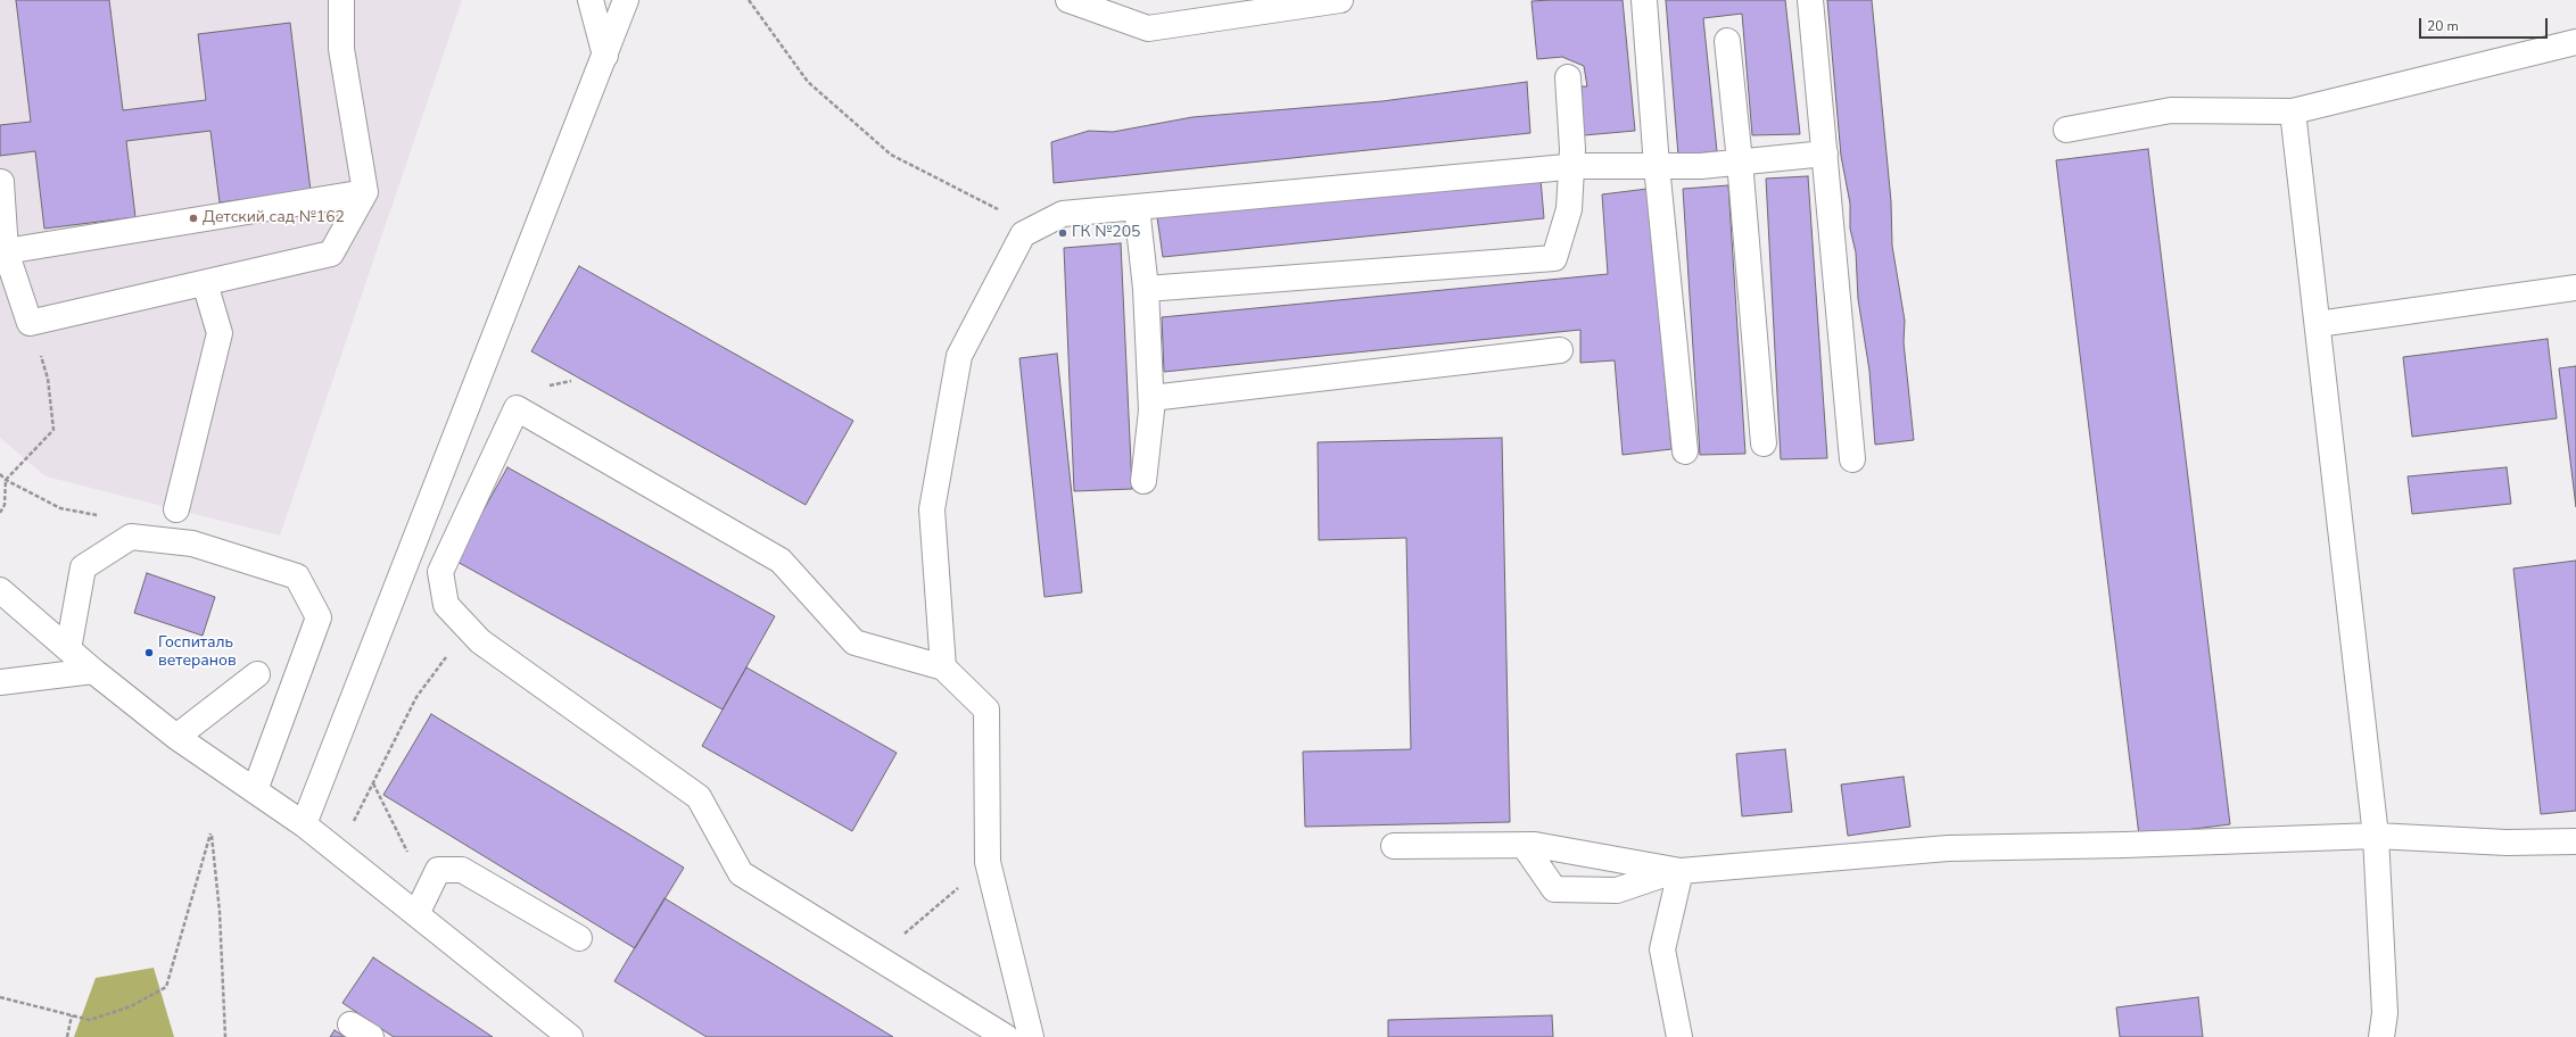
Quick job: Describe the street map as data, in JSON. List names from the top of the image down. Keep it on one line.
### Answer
{"places":["Детский сад №162","ГК №205","Госпиталь ветеранов"],"scale_bar":"20 m"}
